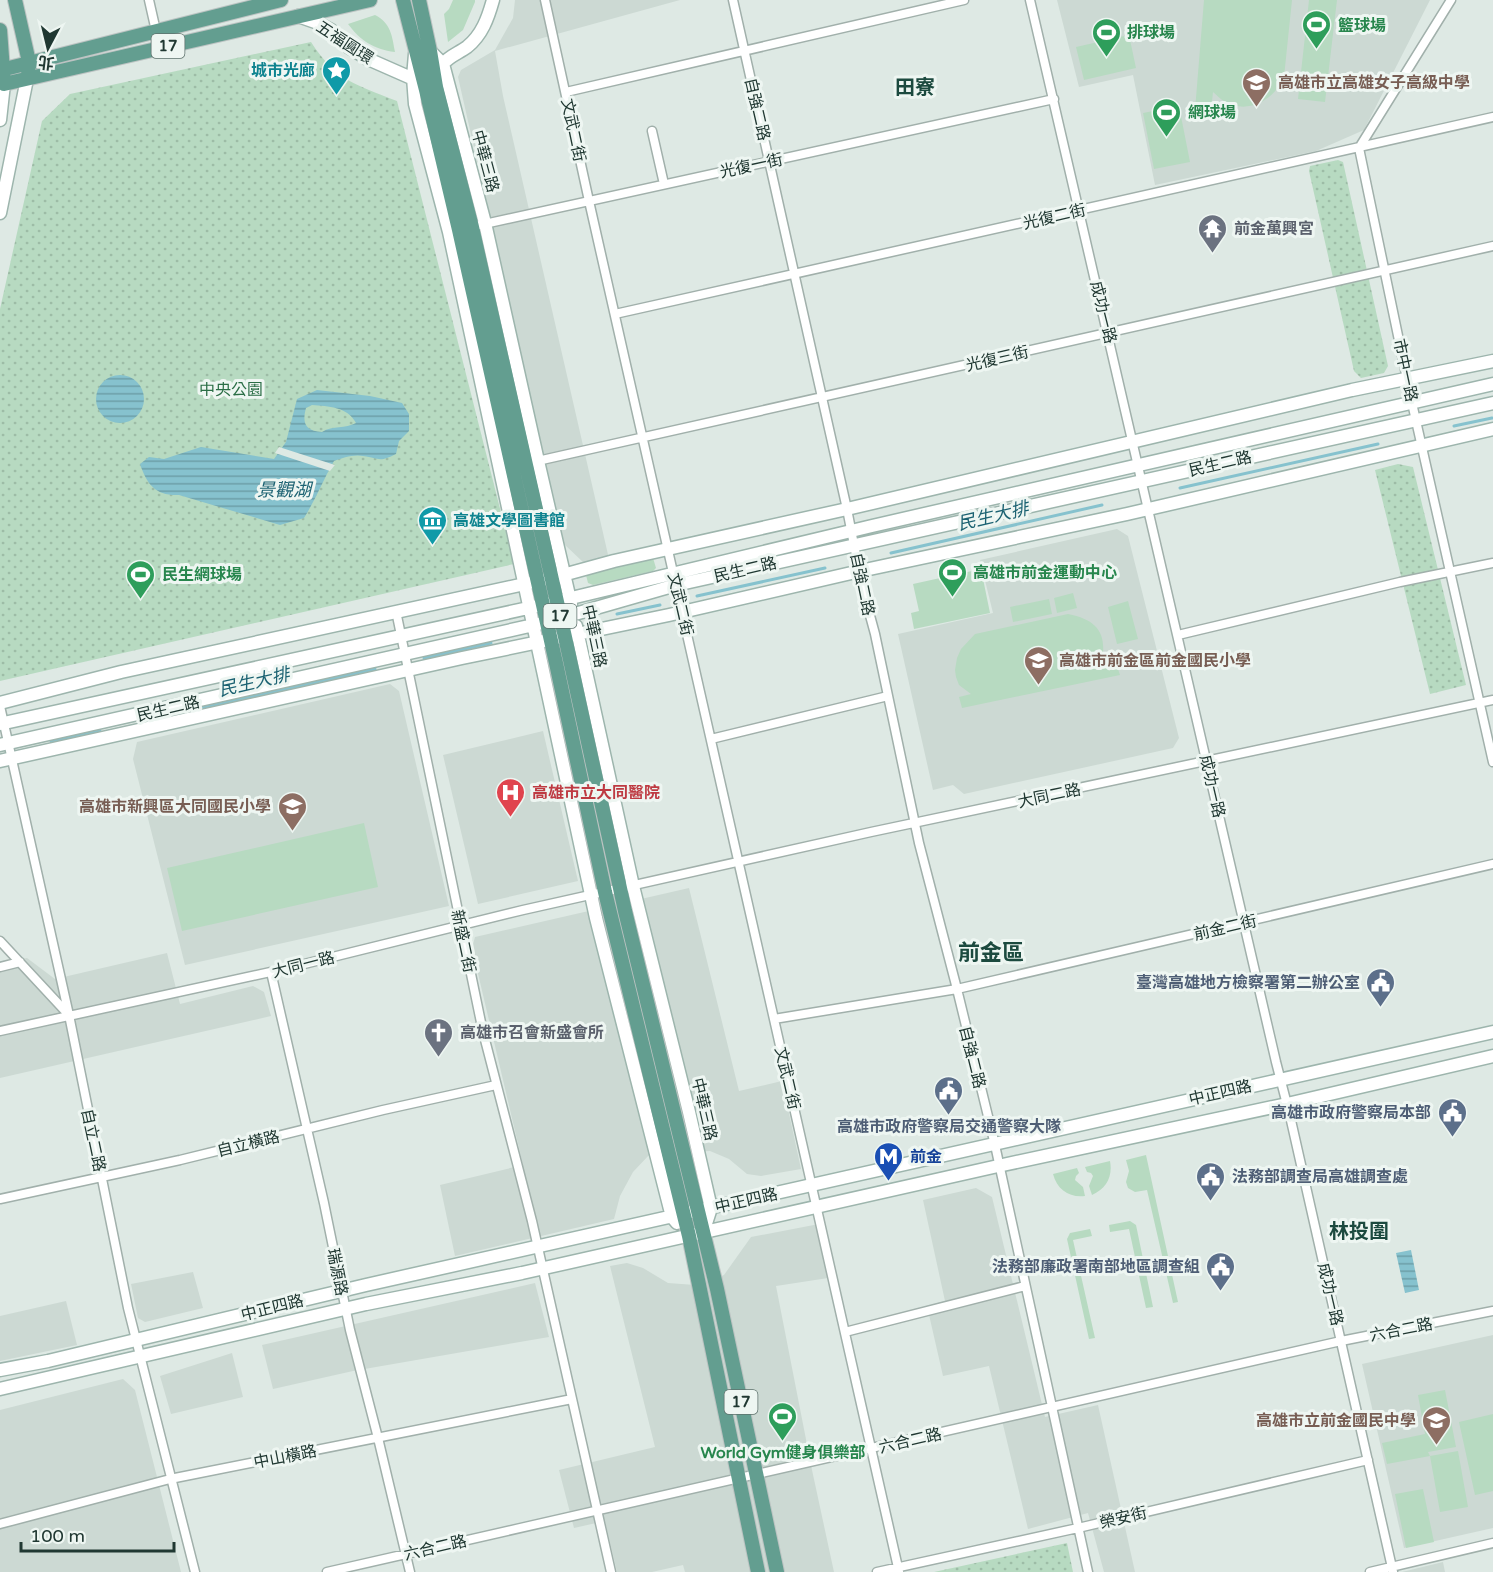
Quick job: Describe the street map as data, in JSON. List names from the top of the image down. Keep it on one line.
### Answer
{"streets":{"main road":["五福圓環","17","中華三路","民生二路","中正四路"],"street":["自強二路","文武二街","光復一街","光復二街","成功一路","光復三街","市中一路","大同二路","前金二街","新盛二街","大同一路","自立二路","自立橫路","瑞源路","六合二路","中山橫路","榮安街"]},"crossings":[["五福圓環","17"],["五福圓環","中華三路"],["自強二路","光復一街"],["自強二路","光復二街"],["自強二路","光復三街"],["自強二路","民生二路"],["自強二路","大同二路"],["自強二路","前金二街"],["自強二路","中正四路"],["自強二路","六合二路"],["自強二路","榮安街"],["文武二街","光復一街"],["文武二街","光復二街"],["文武二街","光復三街"],["文武二街","民生二路"],["文武二街","大同二路"],["文武二街","前金二街"],["文武二街","中正四路"],["文武二街","六合二路"],["文武二街","榮安街"],["中華三路","光復一街"],["中華三路","光復三街"],["中華三路","民生二路"],["中華三路","大同二路"],["中華三路","大同一路"],["中華三路","中正四路"],["中華三路","六合二路"],["光復一街","成功一路"],["光復二街","成功一路"],["光復二街","市中一路"],["成功一路","光復三街"],["成功一路","民生二路"],["成功一路","大同二路"],["成功一路","前金二街"],["成功一路","中正四路"],["成功一路","六合二路"],["成功一路","榮安街"],["光復三街","市中一路"],["市中一路","民生二路"],["市中一路","大同二路"],["民生二路","新盛二街"],["民生二路","自立二路"],["大同二路","大同一路"],["新盛二街","大同一路"],["新盛二街","中正四路"],["新盛二街","自立橫路"],["新盛二街","六合二路"],["新盛二街","中山橫路"],["大同一路","自立二路"],["大同一路","瑞源路"],["中正四路","自立二路"],["中正四路","瑞源路"],["自立二路","自立橫路"],["自立二路","中山橫路"],["自立橫路","瑞源路"],["瑞源路","六合二路"],["瑞源路","中山橫路"]],"districts":["田寮","前金區","林投圍"],"water":["景觀湖","民生大排"],"parks":["中央公園"],"places":{"sports":["籃球場","排球場","網球場","高雄市前金運動中心","民生網球場","World Gym健身俱樂部"],"place":["城市光廊"],"school or university":["高雄市立高雄女子高級中學","高雄市前金區前金國民小學","高雄市新興區大同國民小學","高雄市立前金國民中學"],"temple":["前金萬興宮"],"museum":["高雄文學圖書館"],"hospital":["高雄市立大同醫院"],"public building":["臺灣高雄地方檢察署第二辦公室","高雄市政府警察局交通警察大隊","高雄市政府警察局本部","法務部調查局高雄調查處","法務部廉政署南部地區調查組"],"church":["高雄市召會新盛會所"],"metro station":["前金"]},"scale_bar":"100 m","north":"bottom"}
